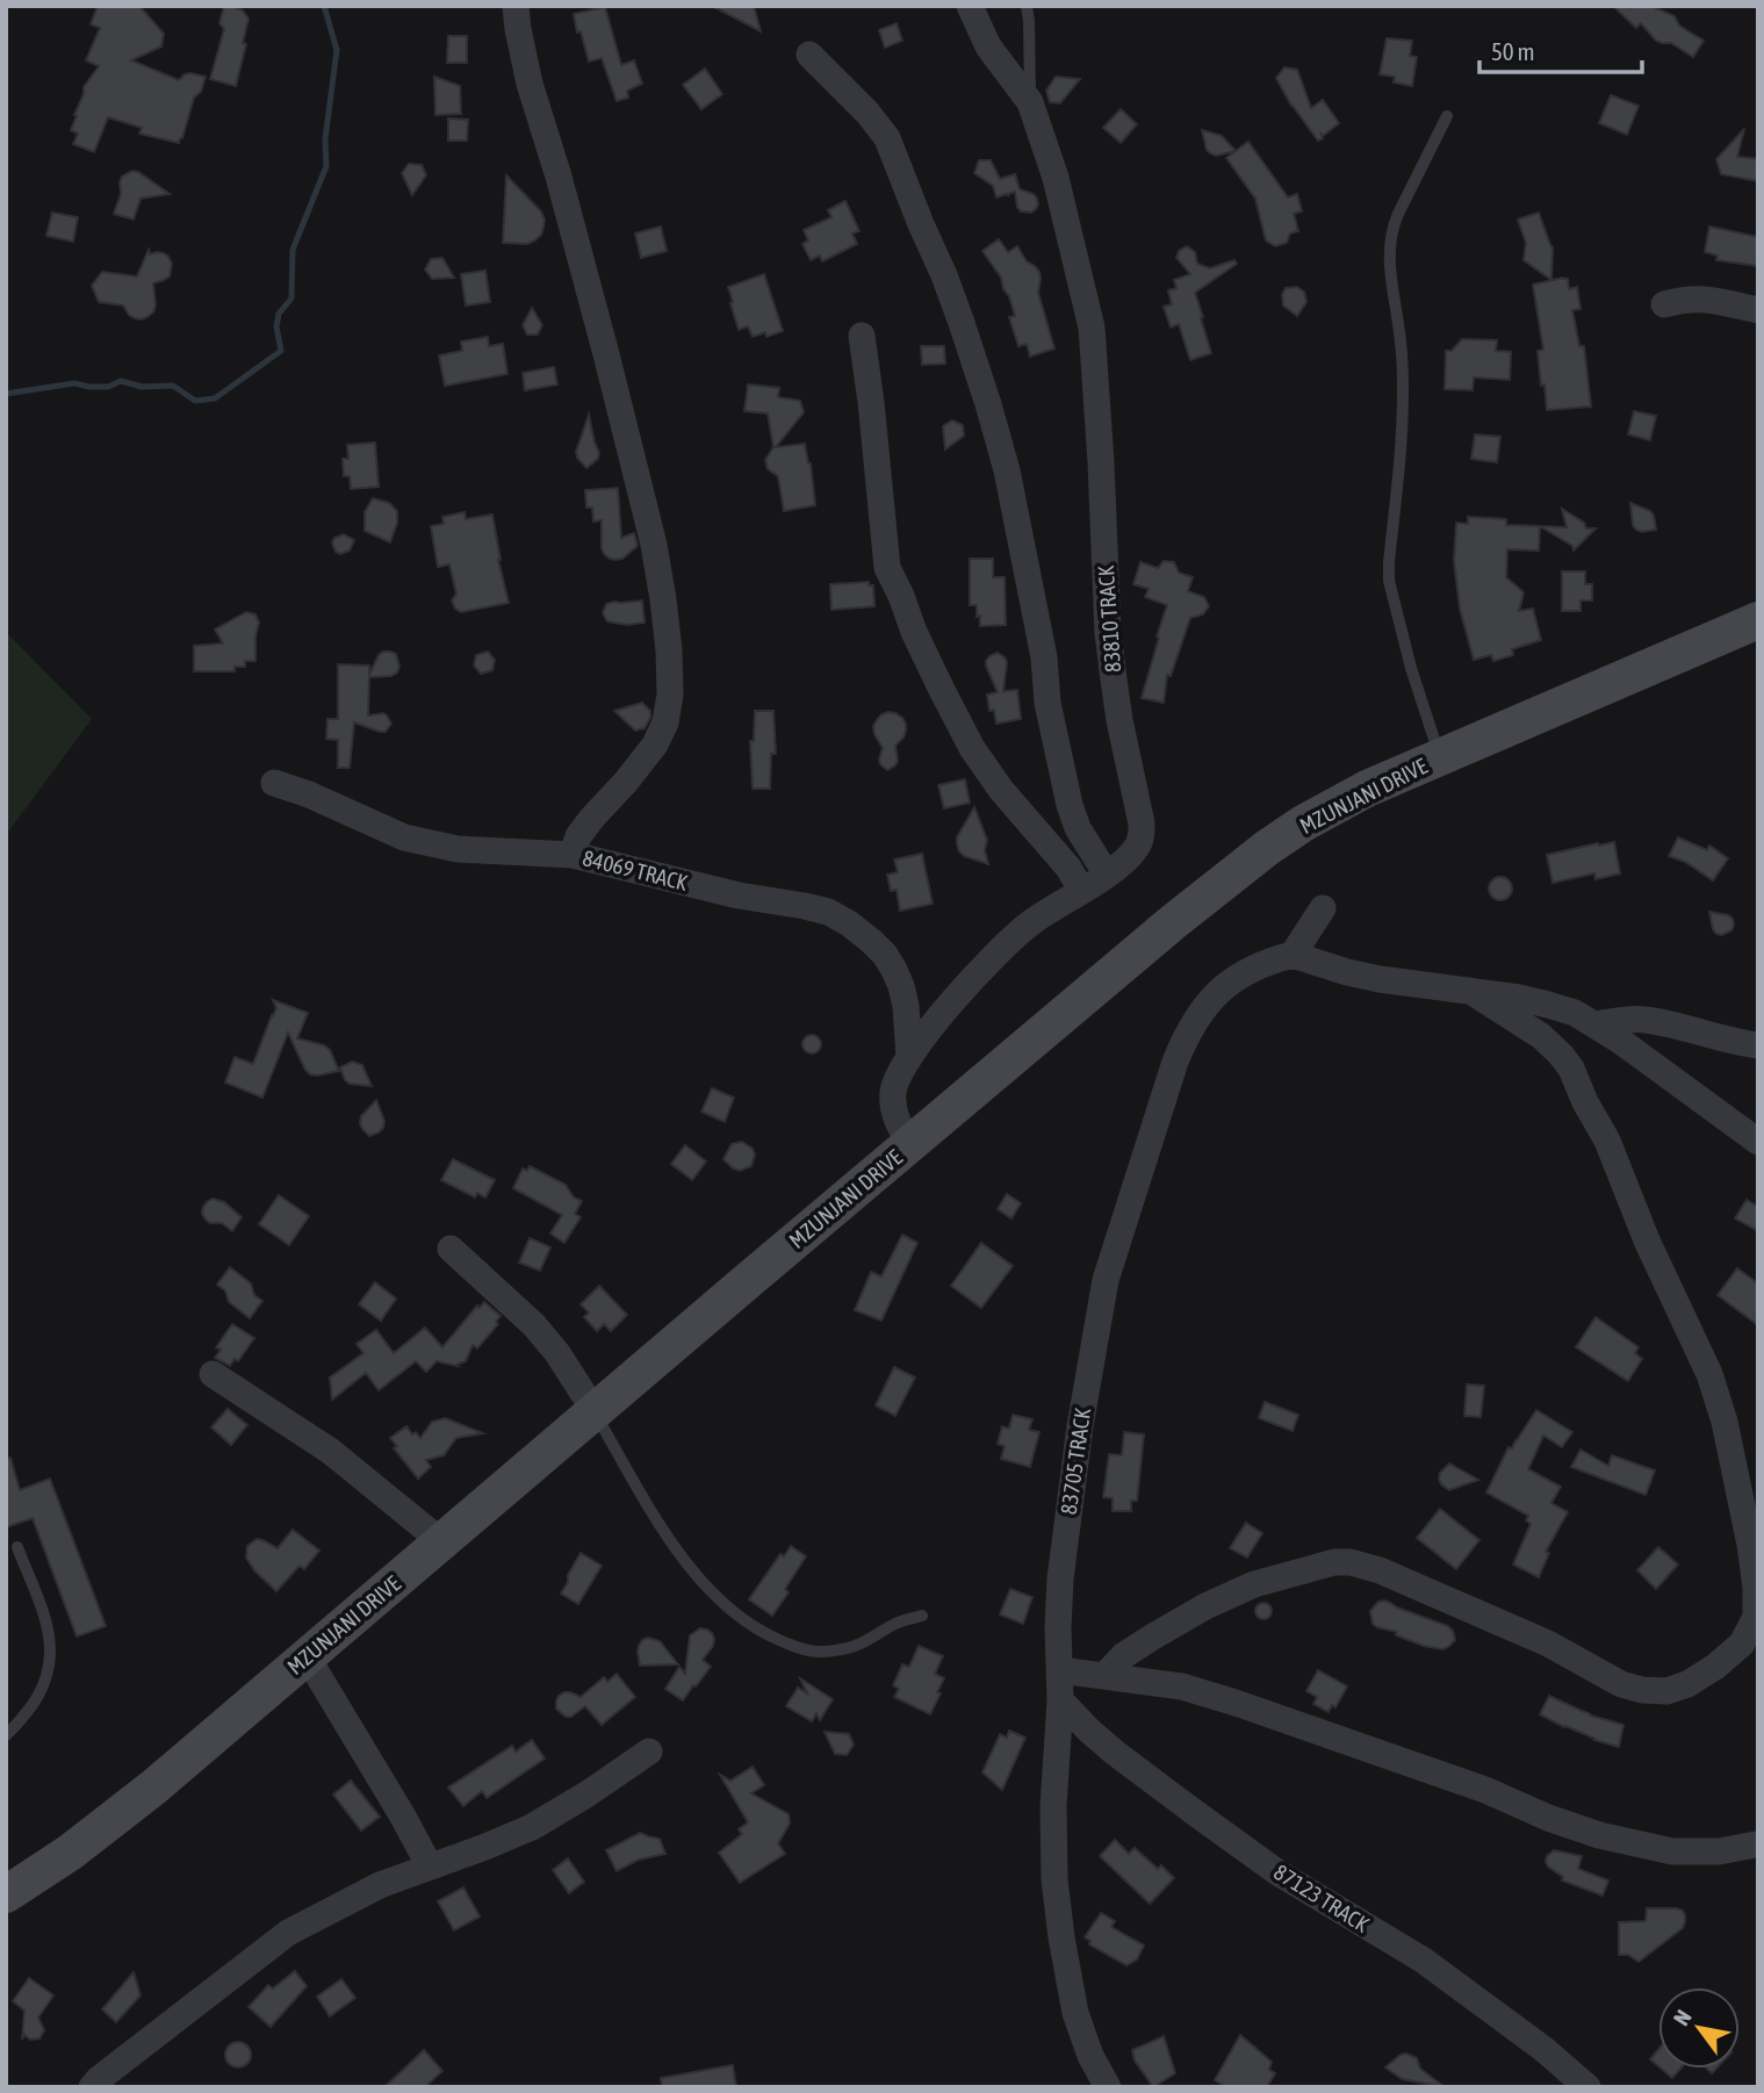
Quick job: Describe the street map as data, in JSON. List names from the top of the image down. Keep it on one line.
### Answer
{"streets":{"main road":["MZUNJANI DRIVE"],"street":["83810 TRACK","84069 TRACK","83705 TRACK","87123 TRACK"]},"crossings":[["83810 TRACK","MZUNJANI DRIVE"],["83810 TRACK","84069 TRACK"],["83705 TRACK","87123 TRACK"]],"scale_bar":"50 m","north":"top left"}
